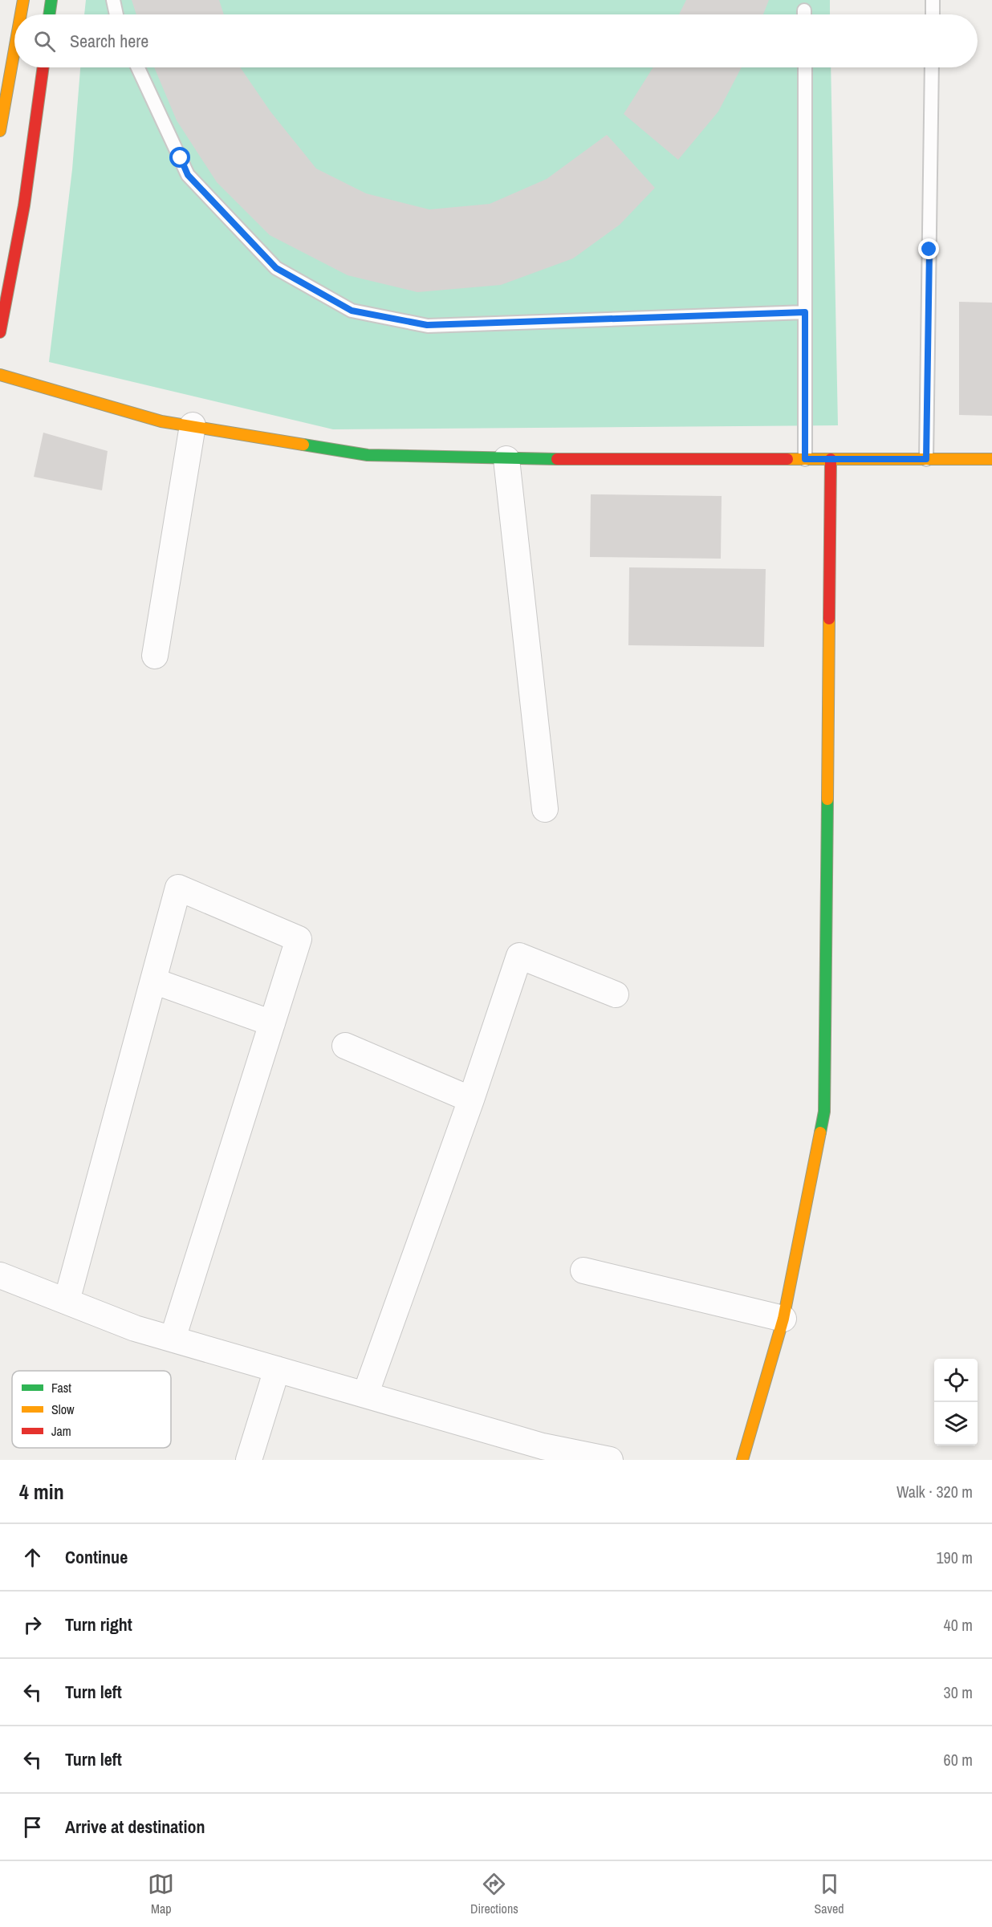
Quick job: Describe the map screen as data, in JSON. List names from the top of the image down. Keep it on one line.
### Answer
{"legend":["Fast","Slow","Jam"],"page":{"search":"Search here","heading":["4 min","Walk · 320 m"],"list":[["Continue","190 m"],["Turn right","40 m"],["Turn left","30 m"],["Turn left","60 m"],"Arrive at destination"],"nav":["Map","Directions","Saved"]}}
